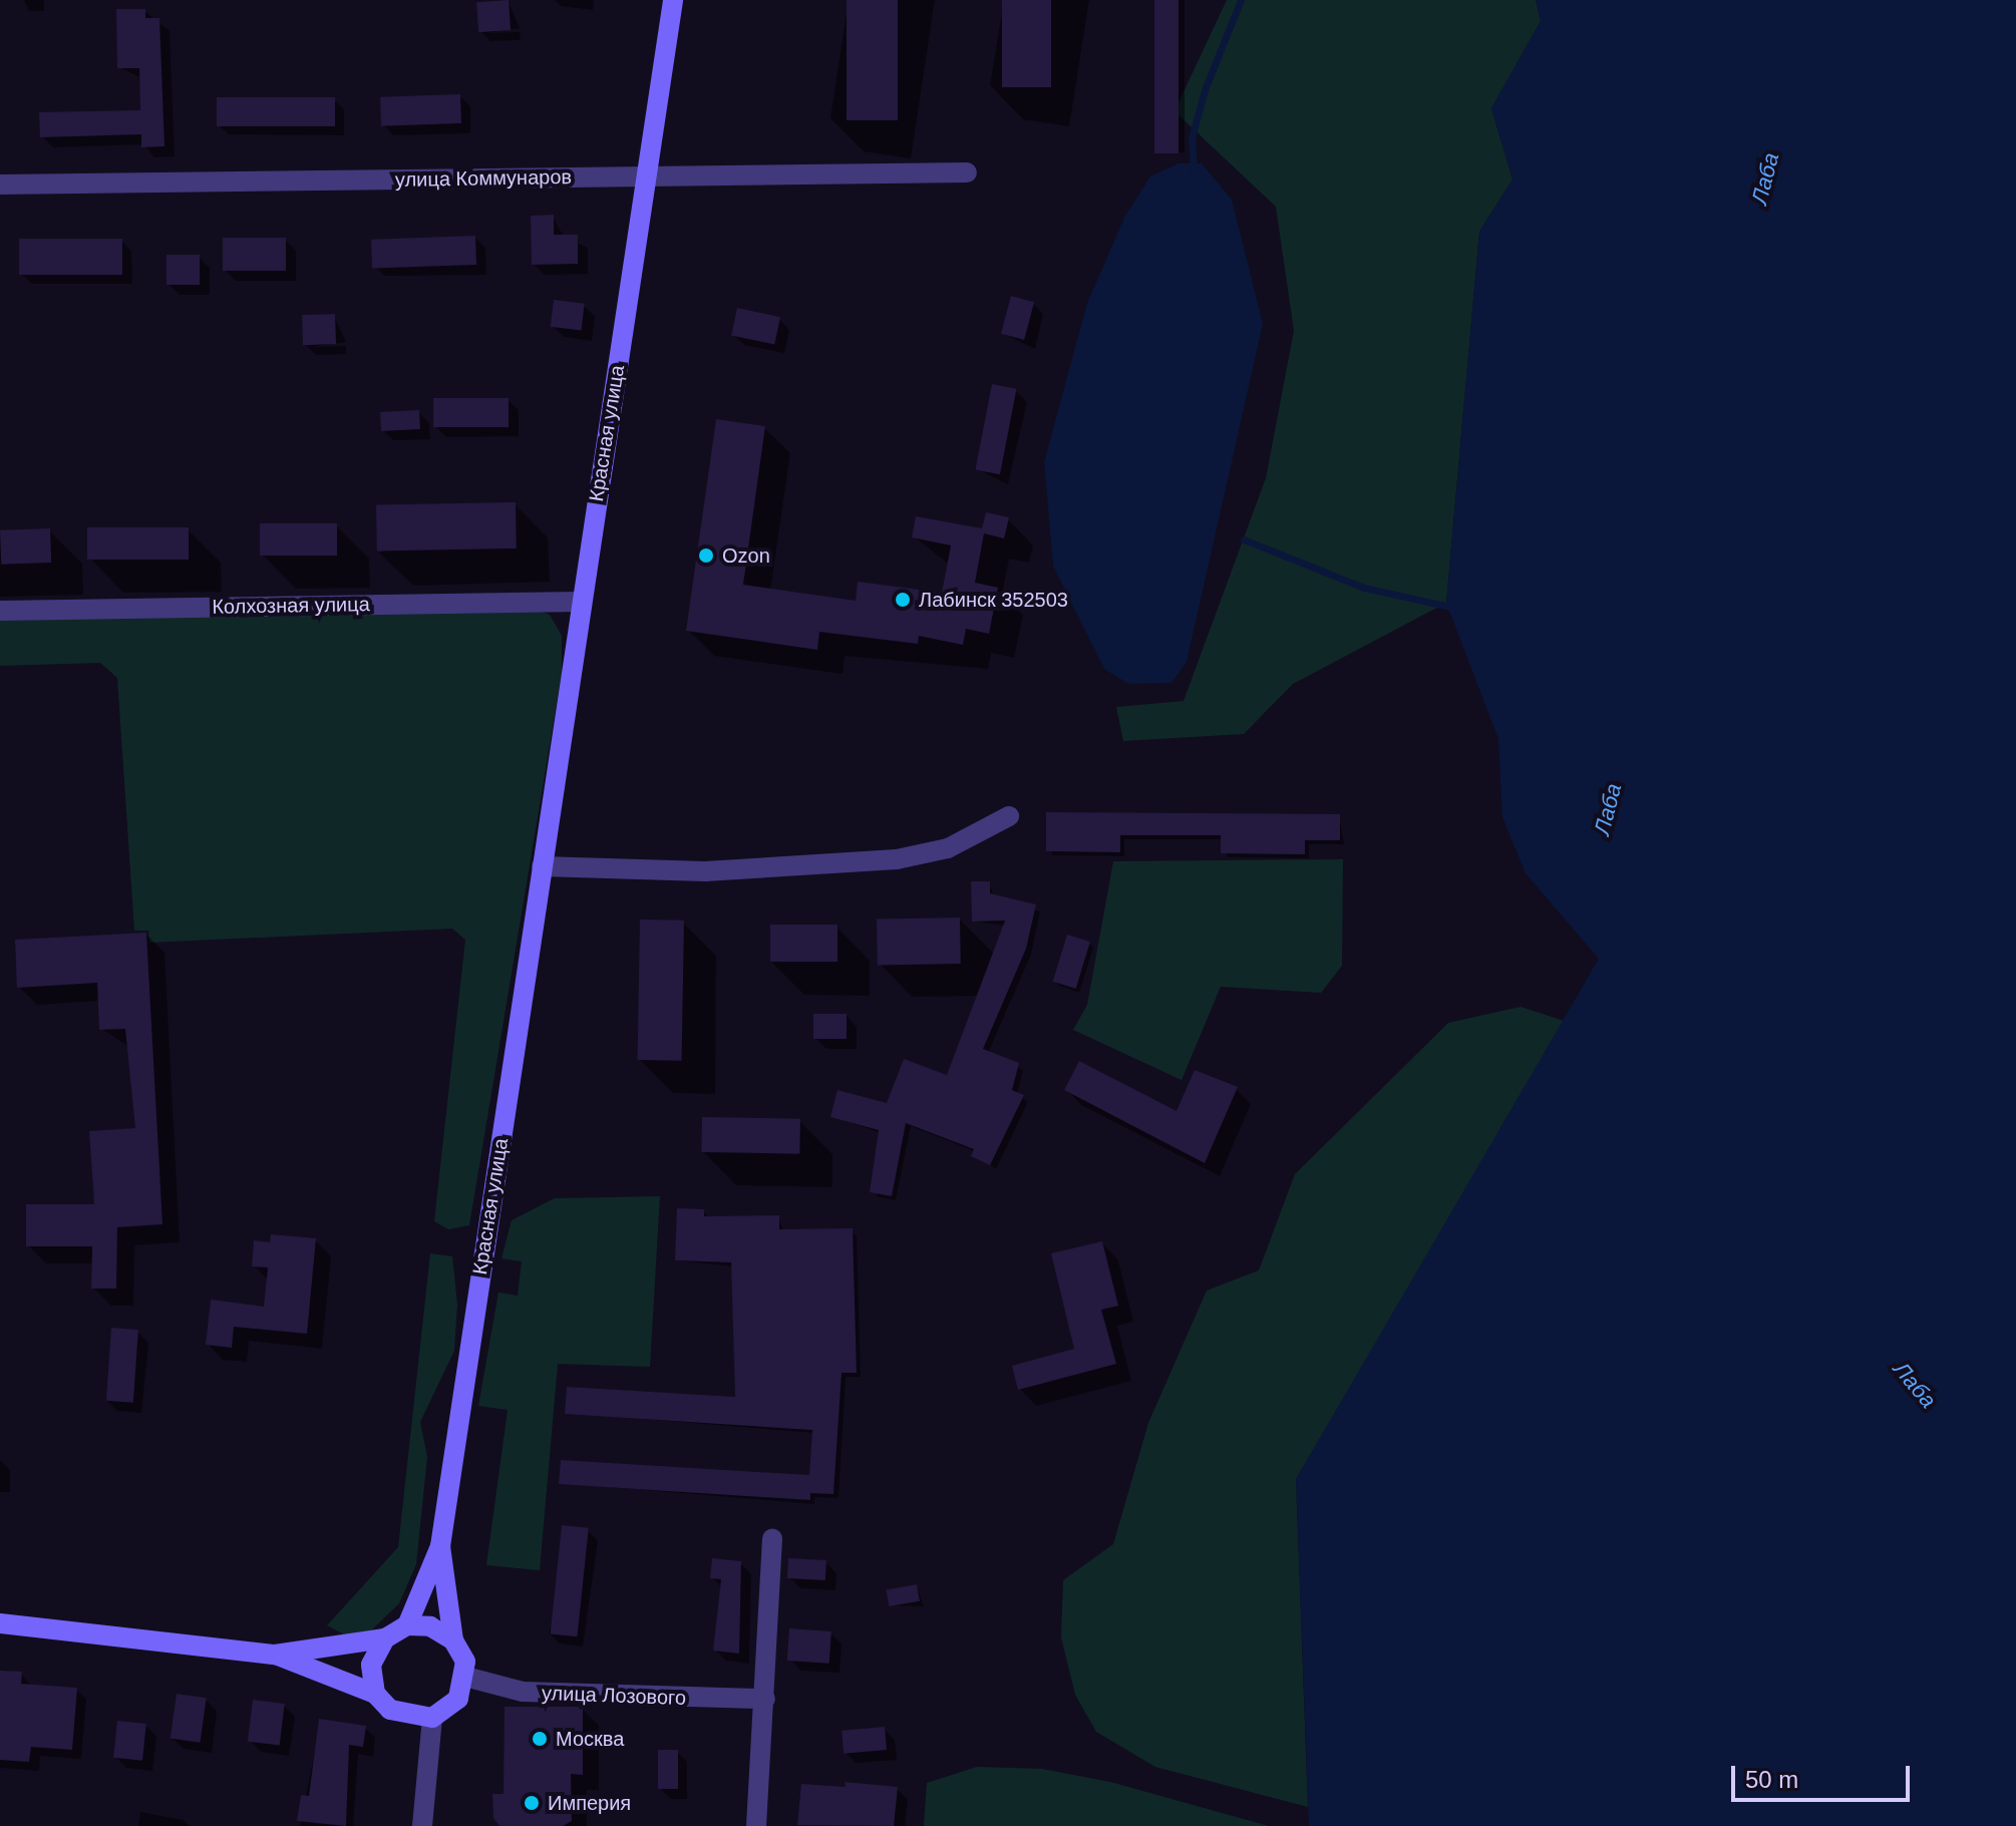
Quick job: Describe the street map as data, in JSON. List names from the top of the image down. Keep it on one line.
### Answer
{"streets":{"street":["улица Коммунаров","Красная улица","Колхозная улица","улица Лозового"]},"crossings":[["улица Коммунаров","Красная улица"],["Красная улица","Колхозная улица"],["Красная улица","улица Лозового"]],"water":["Лаба"],"places":["Ozon","Лабинск 352503","Москва","Империя"],"scale_bar":"50 m"}
